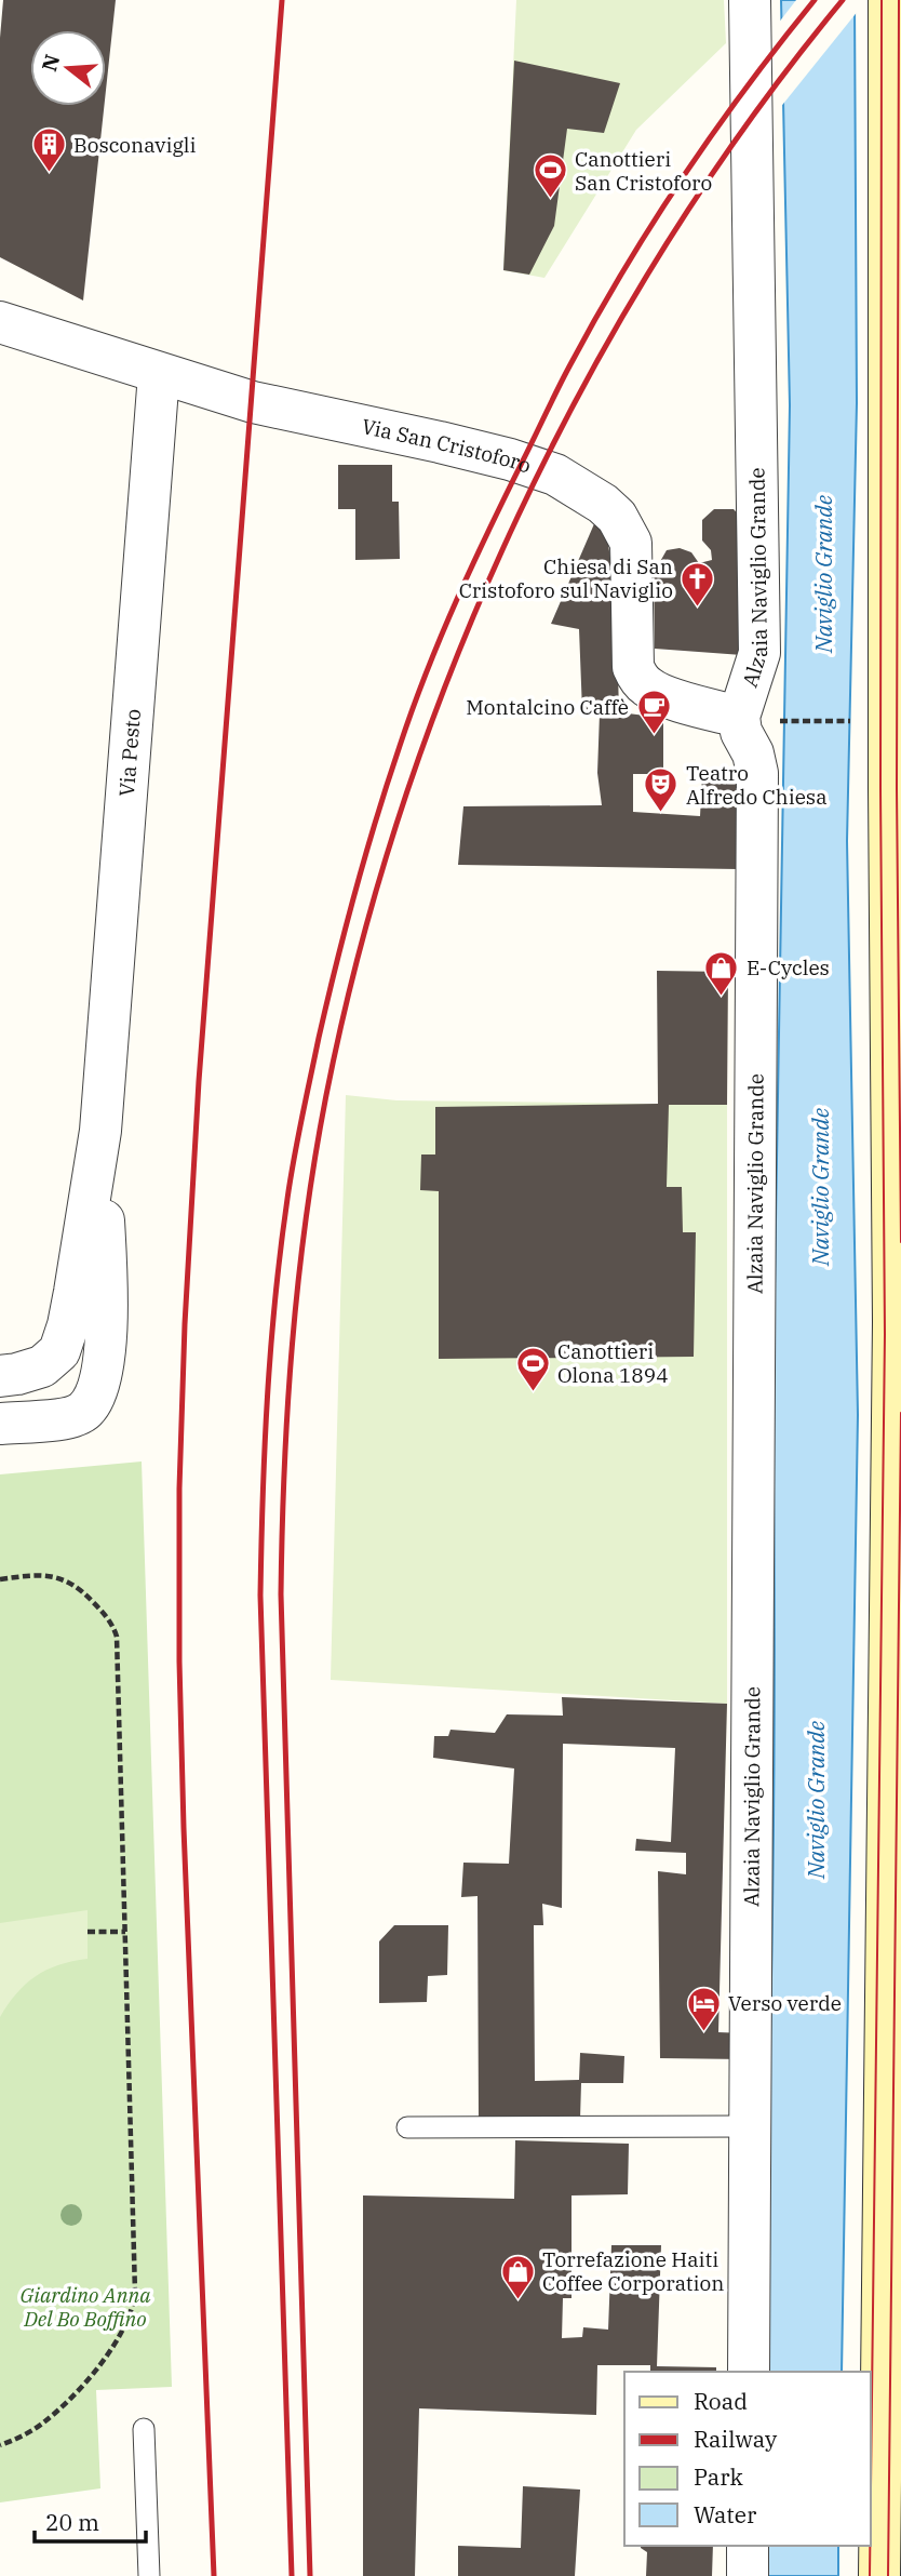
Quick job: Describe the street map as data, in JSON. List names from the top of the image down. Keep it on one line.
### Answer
{"streets":{"street":["Via San Cristoforo","Alzaia Naviglio Grande","Via Pesto"]},"crossings":[["Via San Cristoforo","Alzaia Naviglio Grande"],["Via San Cristoforo","Via Pesto"]],"water":["Naviglio Grande"],"parks":["Giardino Anna Del Bo Boffino"],"places":{"building":["Bosconavigli"],"sports":["Canottieri San Cristoforo","Canottieri Olona 1894"],"church":["Chiesa di San Cristoforo sul Naviglio"],"cafe":["Montalcino Caffè"],"theatre":["Teatro Alfredo Chiesa"],"shop":["E-Cycles","Torrefazione Haiti Coffee Corporation"],"hotel":["Verso verde"]},"legend":["Road","Railway","Park","Water"],"scale_bar":"20 m","north":"left"}
